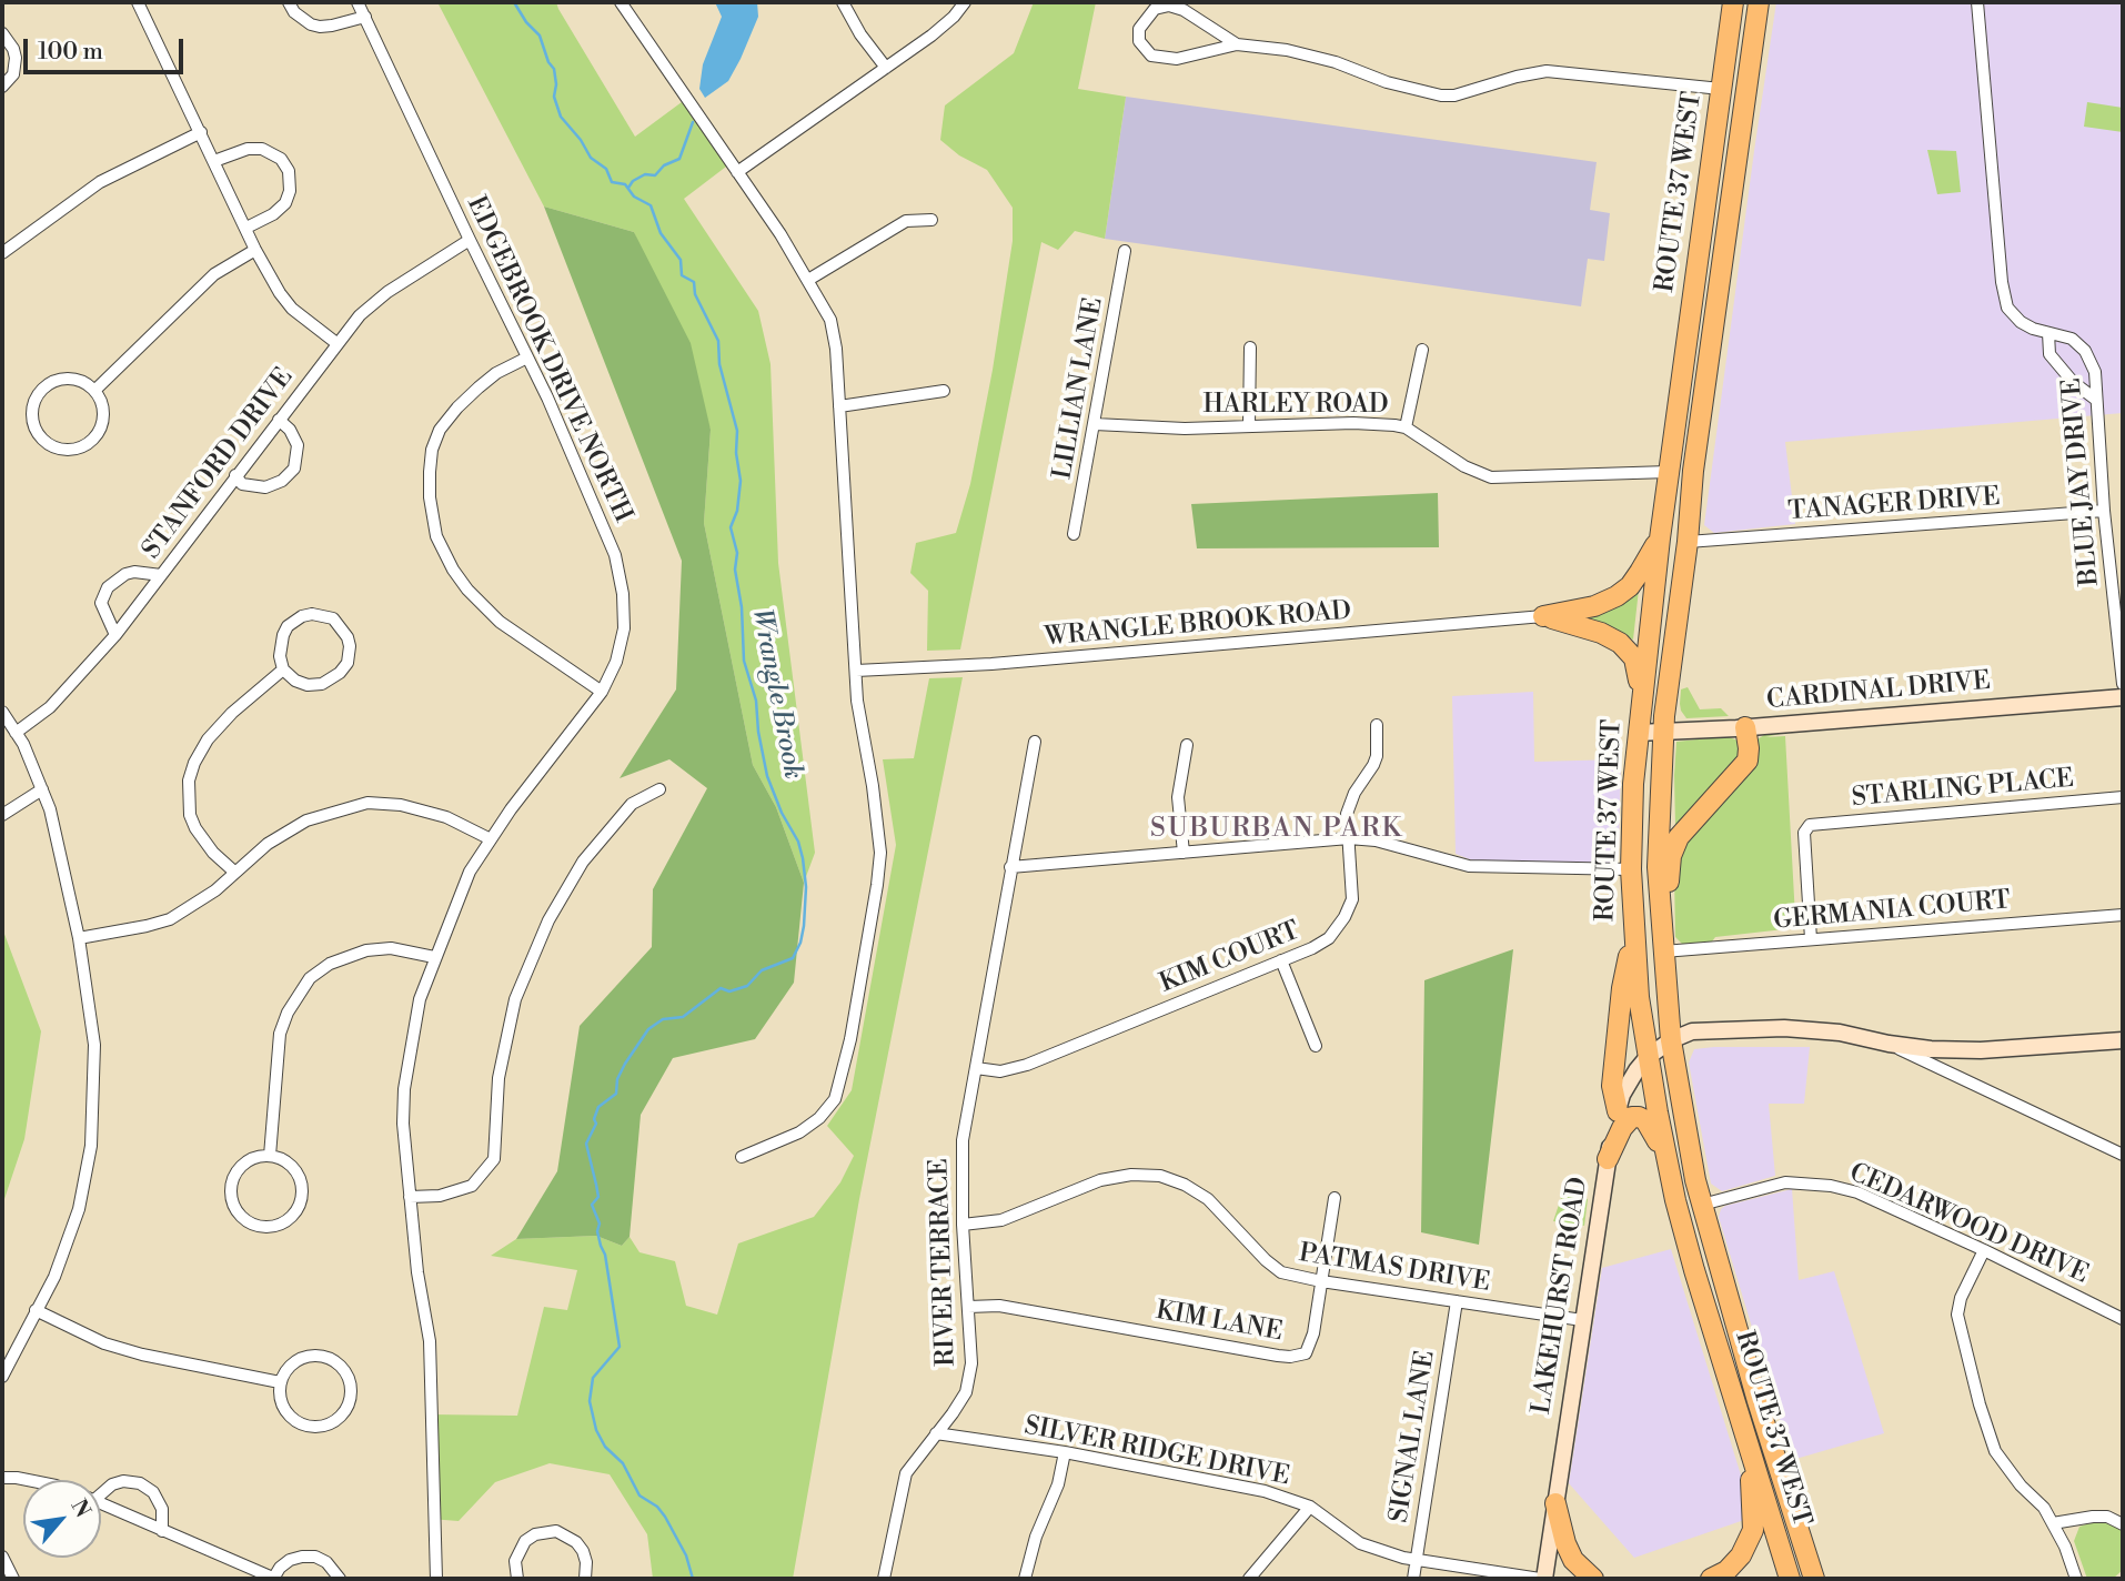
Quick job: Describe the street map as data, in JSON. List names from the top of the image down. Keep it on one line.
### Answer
{"streets":{"highway":["ROUTE 37 WEST"],"main road":["CARDINAL DRIVE","LAKEHURST ROAD"],"street":["EDGEBROOK DRIVE NORTH","LILLIAN LANE","HARLEY ROAD","STANFORD DRIVE","BLUE JAY DRIVE","TANAGER DRIVE","WRANGLE BROOK ROAD","STARLING PLACE","GERMANIA COURT","KIM COURT","CEDARWOOD DRIVE","RIVER TERRACE","PATMAS DRIVE","KIM LANE","SIGNAL LANE","SILVER RIDGE DRIVE"]},"crossings":[["ROUTE 37 WEST","HARLEY ROAD"],["ROUTE 37 WEST","TANAGER DRIVE"],["ROUTE 37 WEST","CARDINAL DRIVE"],["ROUTE 37 WEST","GERMANIA COURT"],["ROUTE 37 WEST","CEDARWOOD DRIVE"],["ROUTE 37 WEST","LAKEHURST ROAD"],["EDGEBROOK DRIVE NORTH","STANFORD DRIVE"],["LILLIAN LANE","HARLEY ROAD"],["BLUE JAY DRIVE","TANAGER DRIVE"],["STARLING PLACE","GERMANIA COURT"],["KIM COURT","RIVER TERRACE"],["RIVER TERRACE","PATMAS DRIVE"],["RIVER TERRACE","KIM LANE"],["RIVER TERRACE","SILVER RIDGE DRIVE"],["PATMAS DRIVE","LAKEHURST ROAD"],["PATMAS DRIVE","KIM LANE"],["PATMAS DRIVE","SIGNAL LANE"],["LAKEHURST ROAD","SILVER RIDGE DRIVE"],["SIGNAL LANE","SILVER RIDGE DRIVE"]],"districts":["SUBURBAN PARK"],"water":["Wrangle Brook"],"scale_bar":"100 m","north":"top right"}
